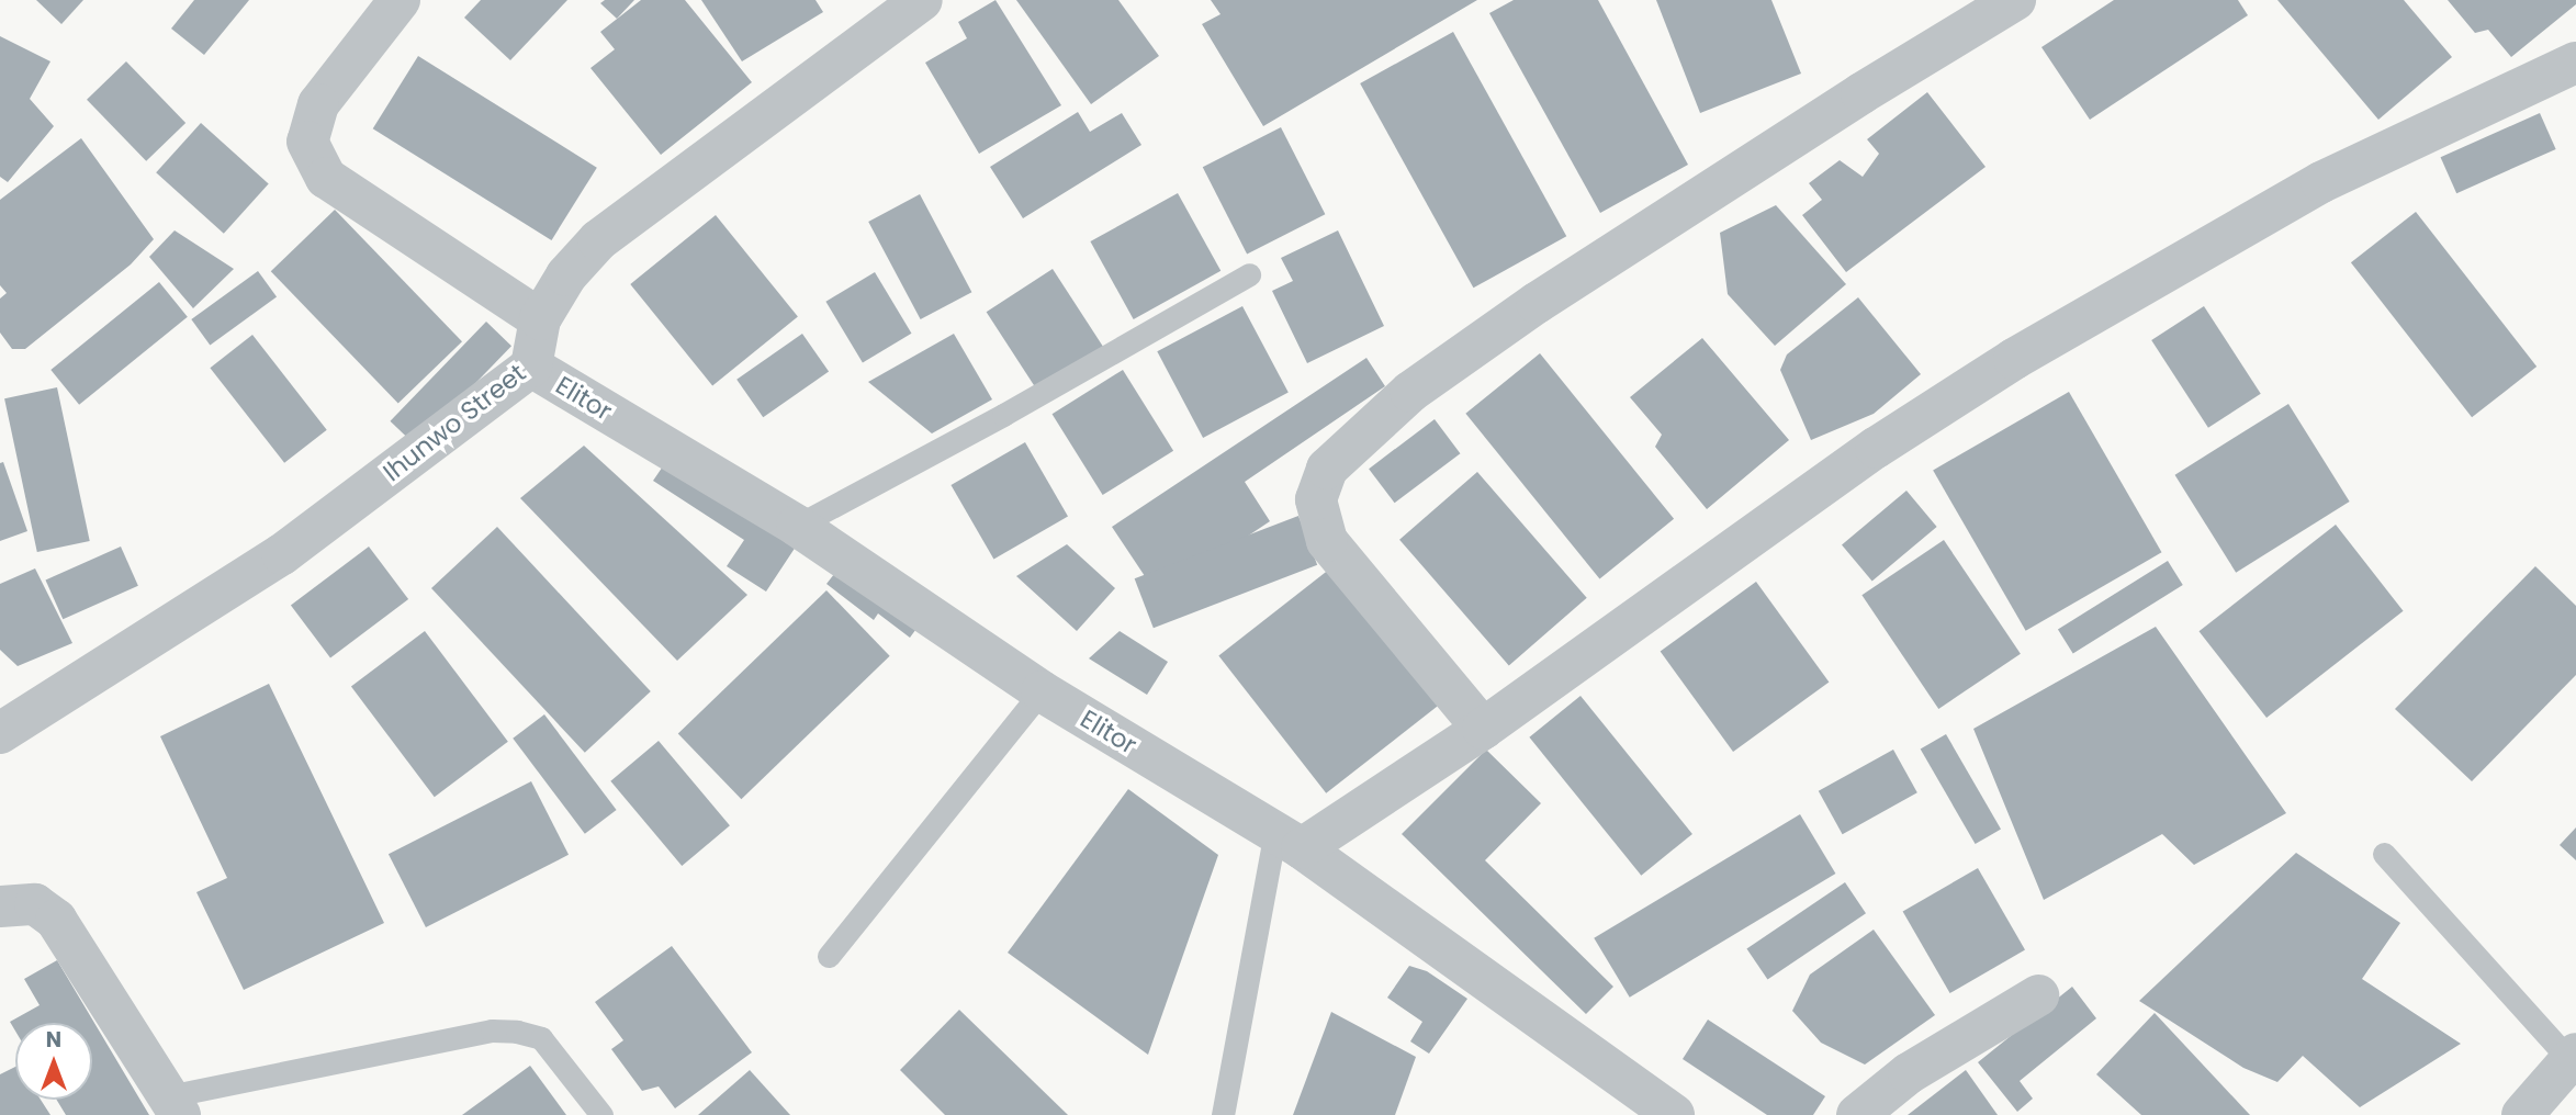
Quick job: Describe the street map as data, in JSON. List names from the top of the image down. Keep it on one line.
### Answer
{"streets":{"street":["Elitor","Ihunwo Street"]},"crossings":[["Elitor","Ihunwo Street"]],"north":"top"}
